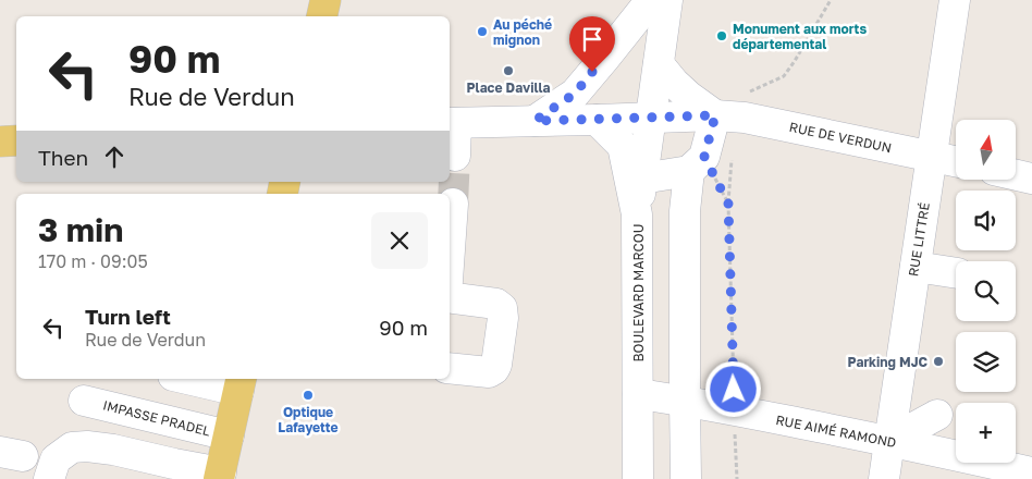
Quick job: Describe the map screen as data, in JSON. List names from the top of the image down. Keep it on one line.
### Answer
{"streets":{"street":["RUE DE VERDUN","RUE LITTRÉ","BOULEVARD MARCOU","IMPASSE PRADEL","RUE AIMÉ RAMOND"]},"crossings":[["RUE DE VERDUN","RUE LITTRÉ"],["RUE DE VERDUN","BOULEVARD MARCOU"],["RUE LITTRÉ","RUE AIMÉ RAMOND"],["BOULEVARD MARCOU","RUE AIMÉ RAMOND"]],"places":["Au péché mignon","Monument aux morts départemental","Place Davilla","Parking MJC","Optique Lafayette"],"north":"top","page":{"turn":["90 m","Rue de Verdun"],"map_buttons":"+","then":"Then","heading":["3 min","170 m · 09:05"],"list":[{"name":"Turn left","note":"Rue de Verdun","value":"90 m"}]}}
